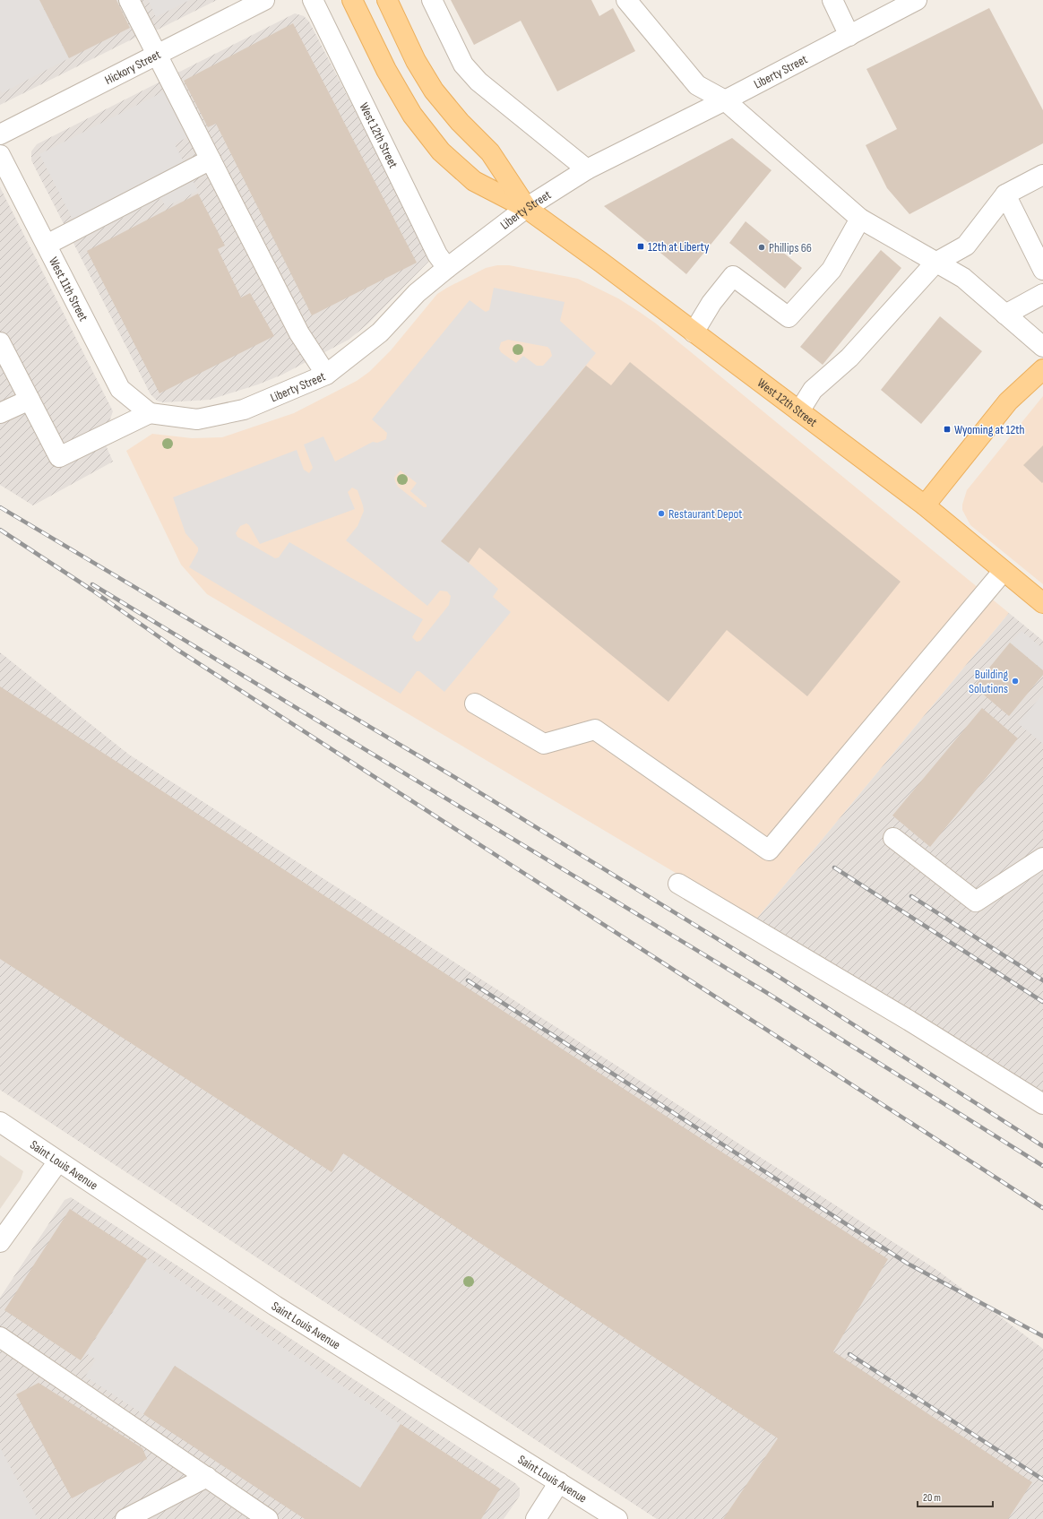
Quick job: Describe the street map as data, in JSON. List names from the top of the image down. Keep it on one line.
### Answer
{"streets":{"main road":["West 12th Street"],"street":["Hickory Street","Liberty Street","West 11th Street","Saint Louis Avenue"]},"crossings":[["Liberty Street","West 12th Street"],["Liberty Street","West 11th Street"]],"places":{"transit":["12th at Liberty","Wyoming at 12th"],"other":["Phillips 66","Restaurant Depot","Building Solutions"]},"scale_bar":"20 m"}
